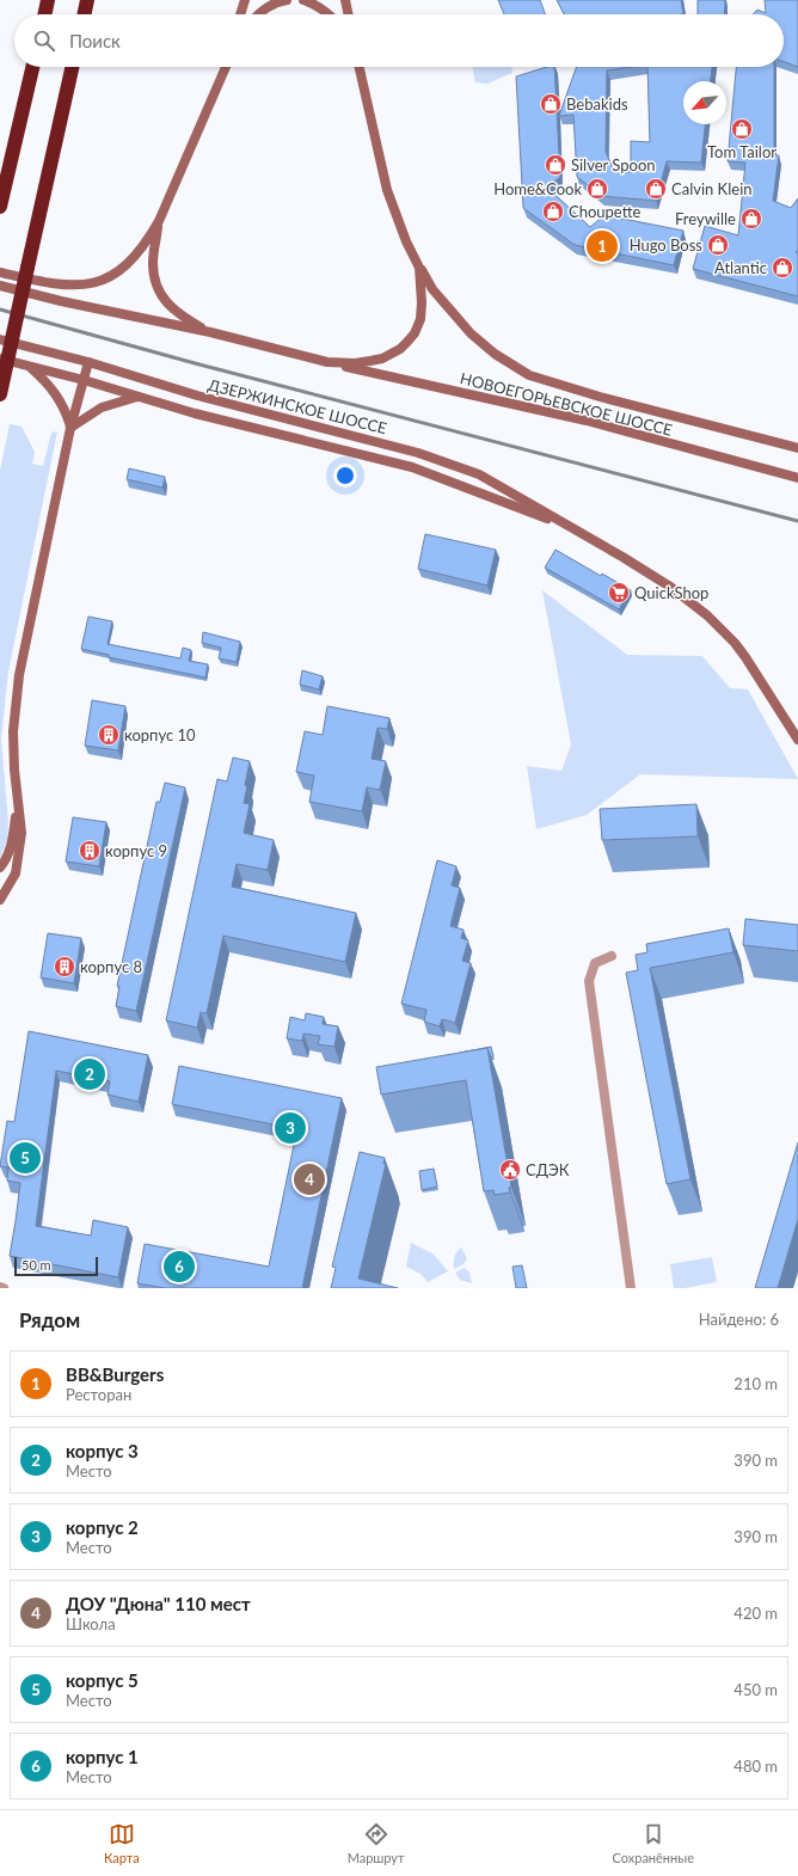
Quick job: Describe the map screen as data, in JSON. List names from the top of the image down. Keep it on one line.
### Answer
{"streets":{"main road":["НОВОЕГОРЬЕВСКОЕ ШОССЕ","ДЗЕРЖИНСКОЕ ШОССЕ"]},"places":{"shop":["Bebakids","Tom Tailor","Silver Spoon","Home&Cook","Calvin Klein","Choupette","Freywille","Hugo Boss","Atlantic"],"supermarket":["QuickShop"],"building":["корпус 10","корпус 9","корпус 8"],"public building":["СДЭК"]},"scale_bar":"50 m","north":"bottom left","page":{"search":"Поиск","pins":["1","2","3","5","4","6"],"scale":"50 m","heading":["Рядом","Найдено: 6"],"list":[{"mark":"1","name":"BB&Burgers","note":"Ресторан","value":"210 m"},{"mark":"2","name":"корпус 3","note":"Место","value":"390 m"},{"mark":"3","name":"корпус 2","note":"Место","value":"390 m"},{"mark":"4","name":"ДОУ \"Дюна\" 110 мест","note":"Школа","value":"420 m"},{"mark":"5","name":"корпус 5","note":"Место","value":"450 m"},{"mark":"6","name":"корпус 1","note":"Место","value":"480 m"}],"nav":["Карта","Маршрут","Сохранённые"]}}
